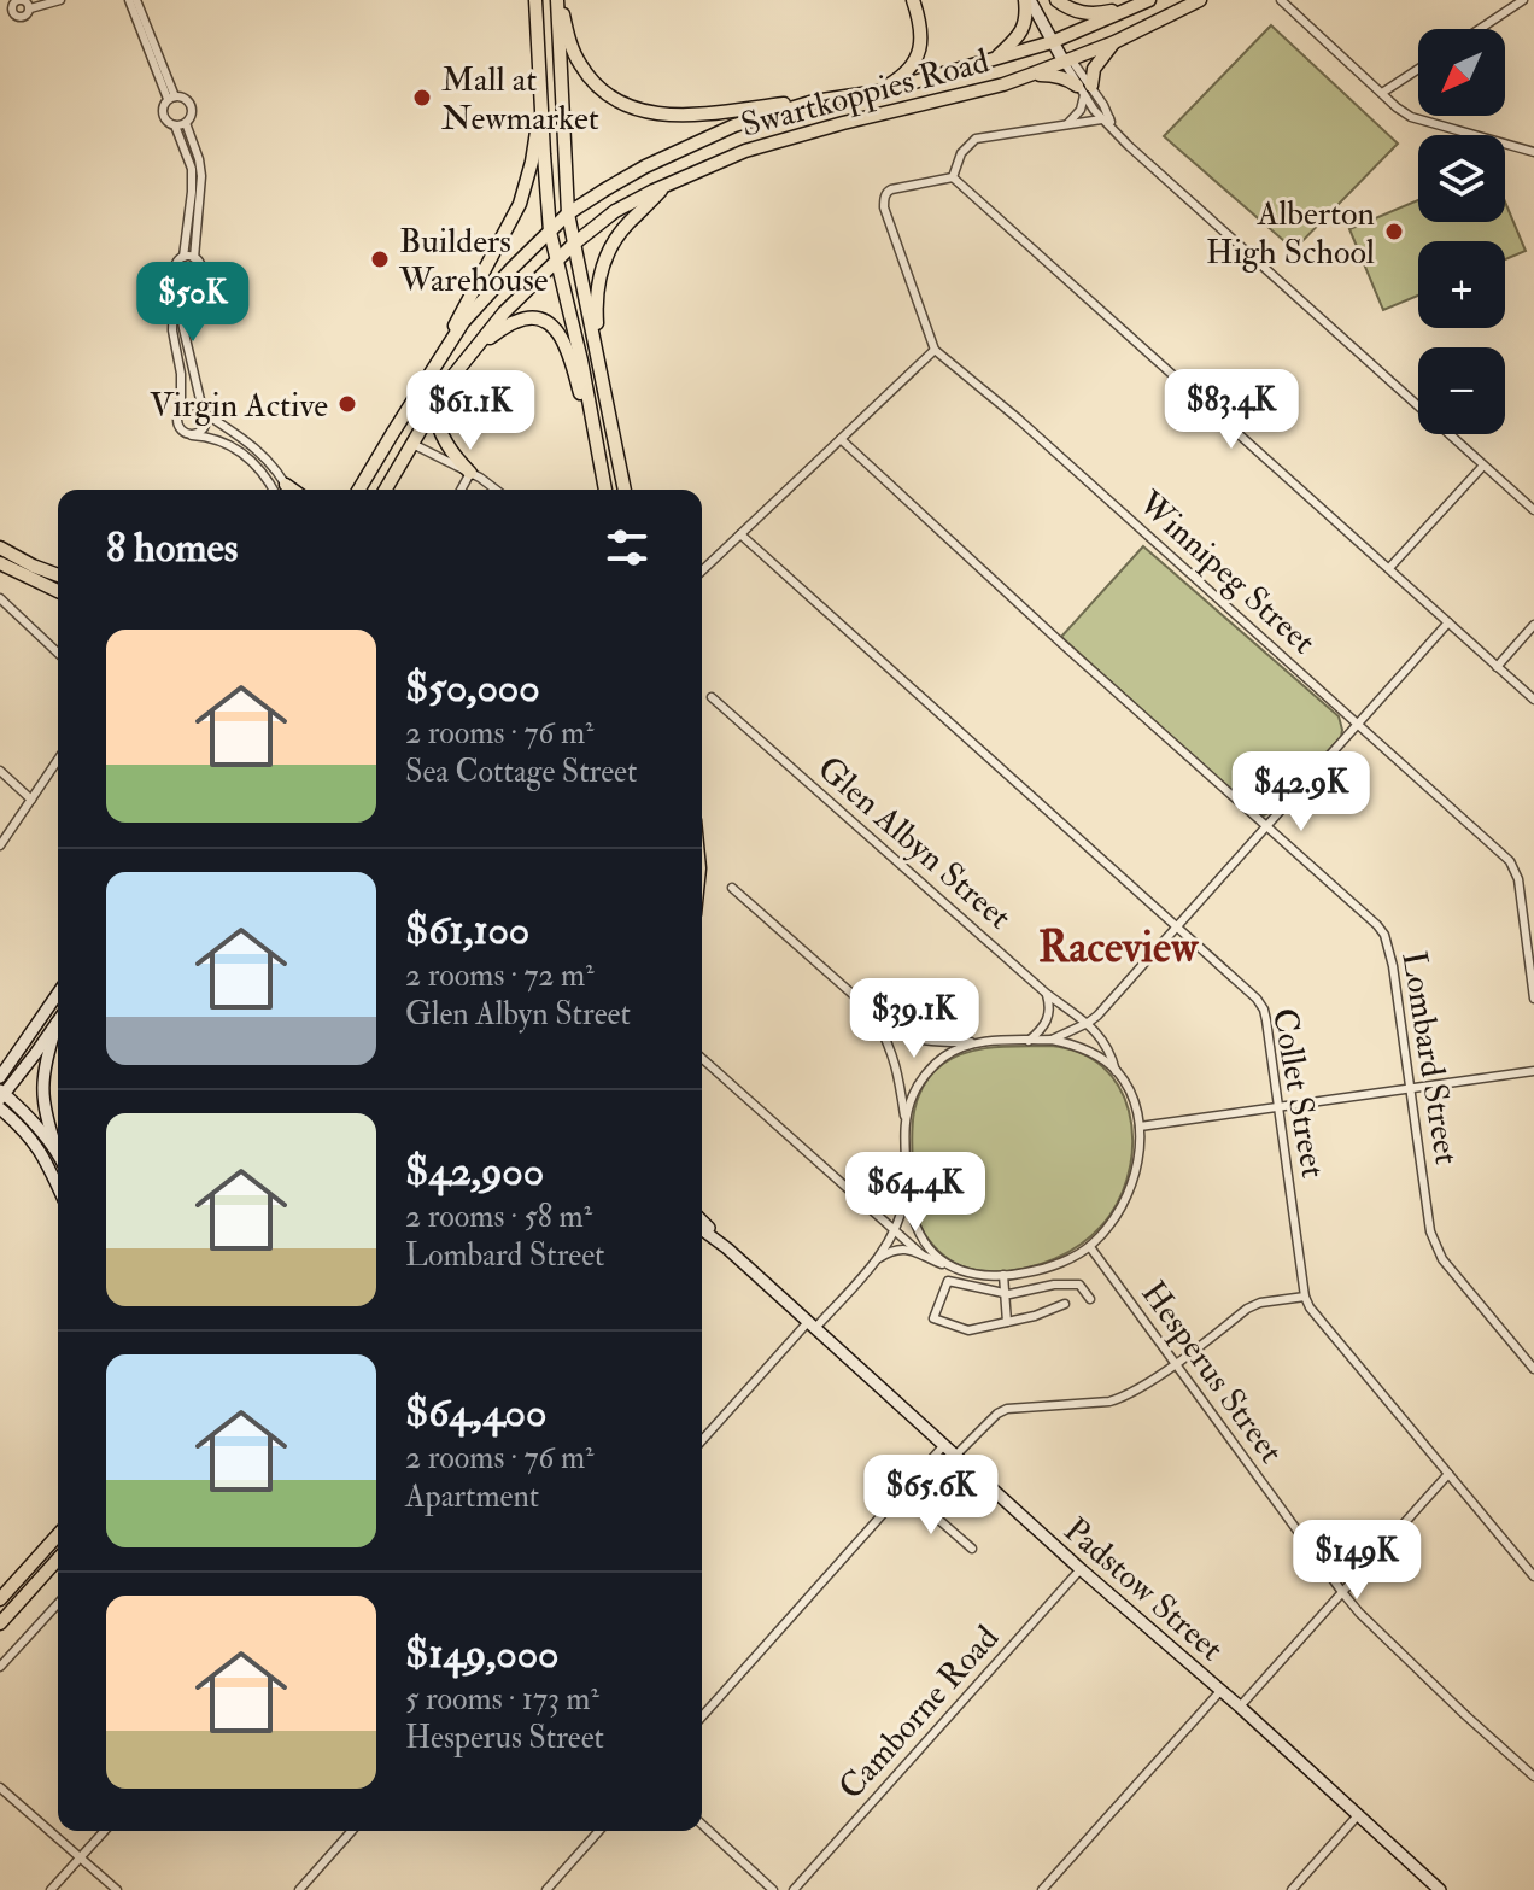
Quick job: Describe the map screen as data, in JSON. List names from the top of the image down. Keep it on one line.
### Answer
{"streets":{"main road":["Swartkoppies Road"],"street":["Winnipeg Street","Glen Albyn Street","Lombard Street","Collet Street","Hesperus Street","Padstow Street","Camborne Road"]},"crossings":[["Padstow Street","Camborne Road"]],"districts":["Raceview"],"places":["Mall at Newmarket","Alberton High School","Builders Warehouse","Virgin Active"],"north":"bottom left","page":{"map_buttons":["+","−"],"price":["$50K","$83.4K","$61.1K","$42.9K","$39.1K","$64.4K","$65.6K","$149K"],"heading":"8 homes","list":[{"name":"$50,000","note":"2 rooms · 76 m² · Sea Cottage Street"},{"name":"$61,100","note":"2 rooms · 72 m² · Glen Albyn Street"},{"name":"$42,900","note":"2 rooms · 58 m² · Lombard Street"},{"name":"$64,400","note":"2 rooms · 76 m² · Apartment"},{"name":"$149,000","note":"5 rooms · 173 m² · Hesperus Street"}]}}
